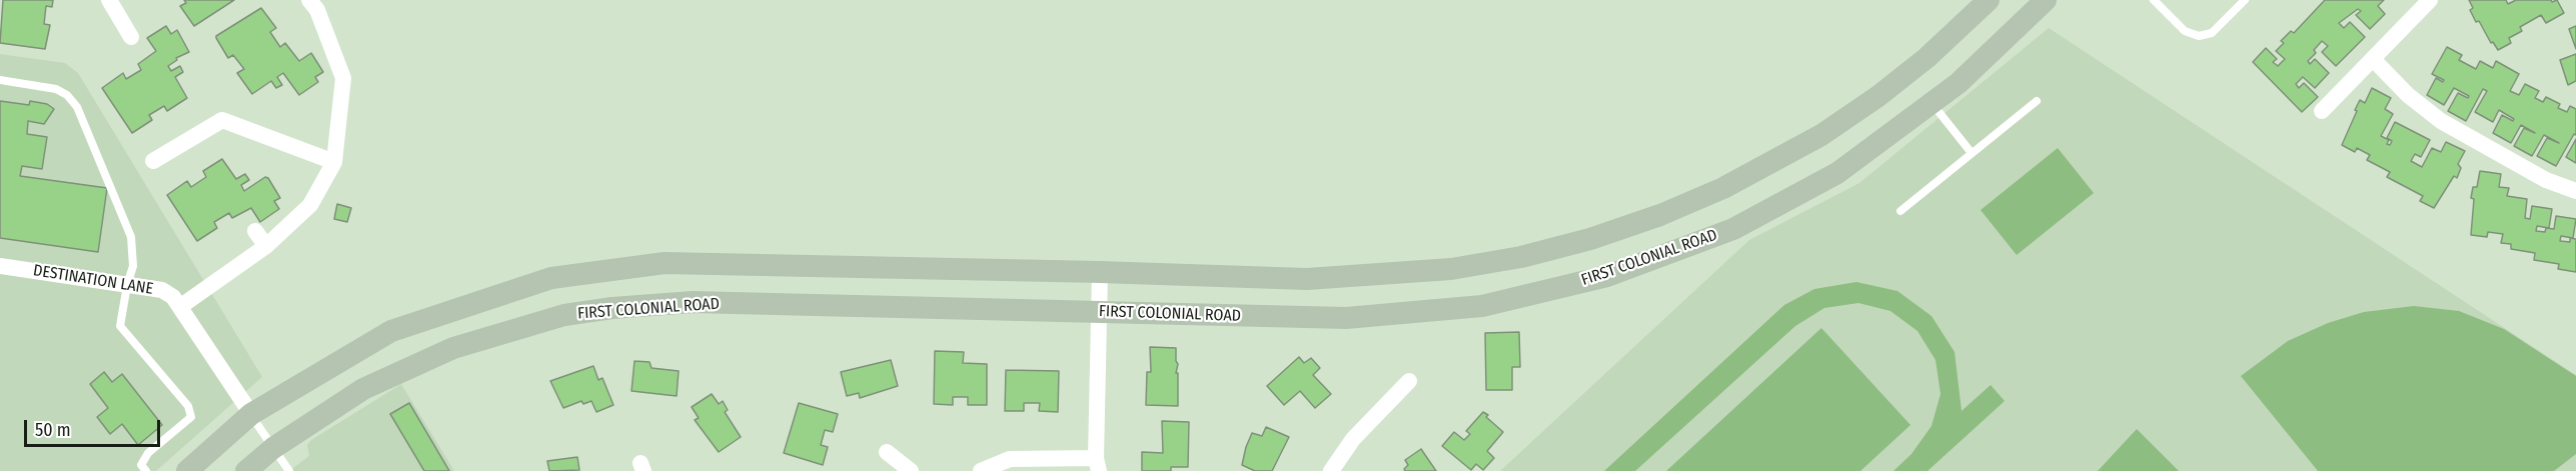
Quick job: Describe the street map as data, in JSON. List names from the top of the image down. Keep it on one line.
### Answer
{"streets":{"main road":["FIRST COLONIAL ROAD"],"street":["DESTINATION LANE"]},"scale_bar":"50 m"}
